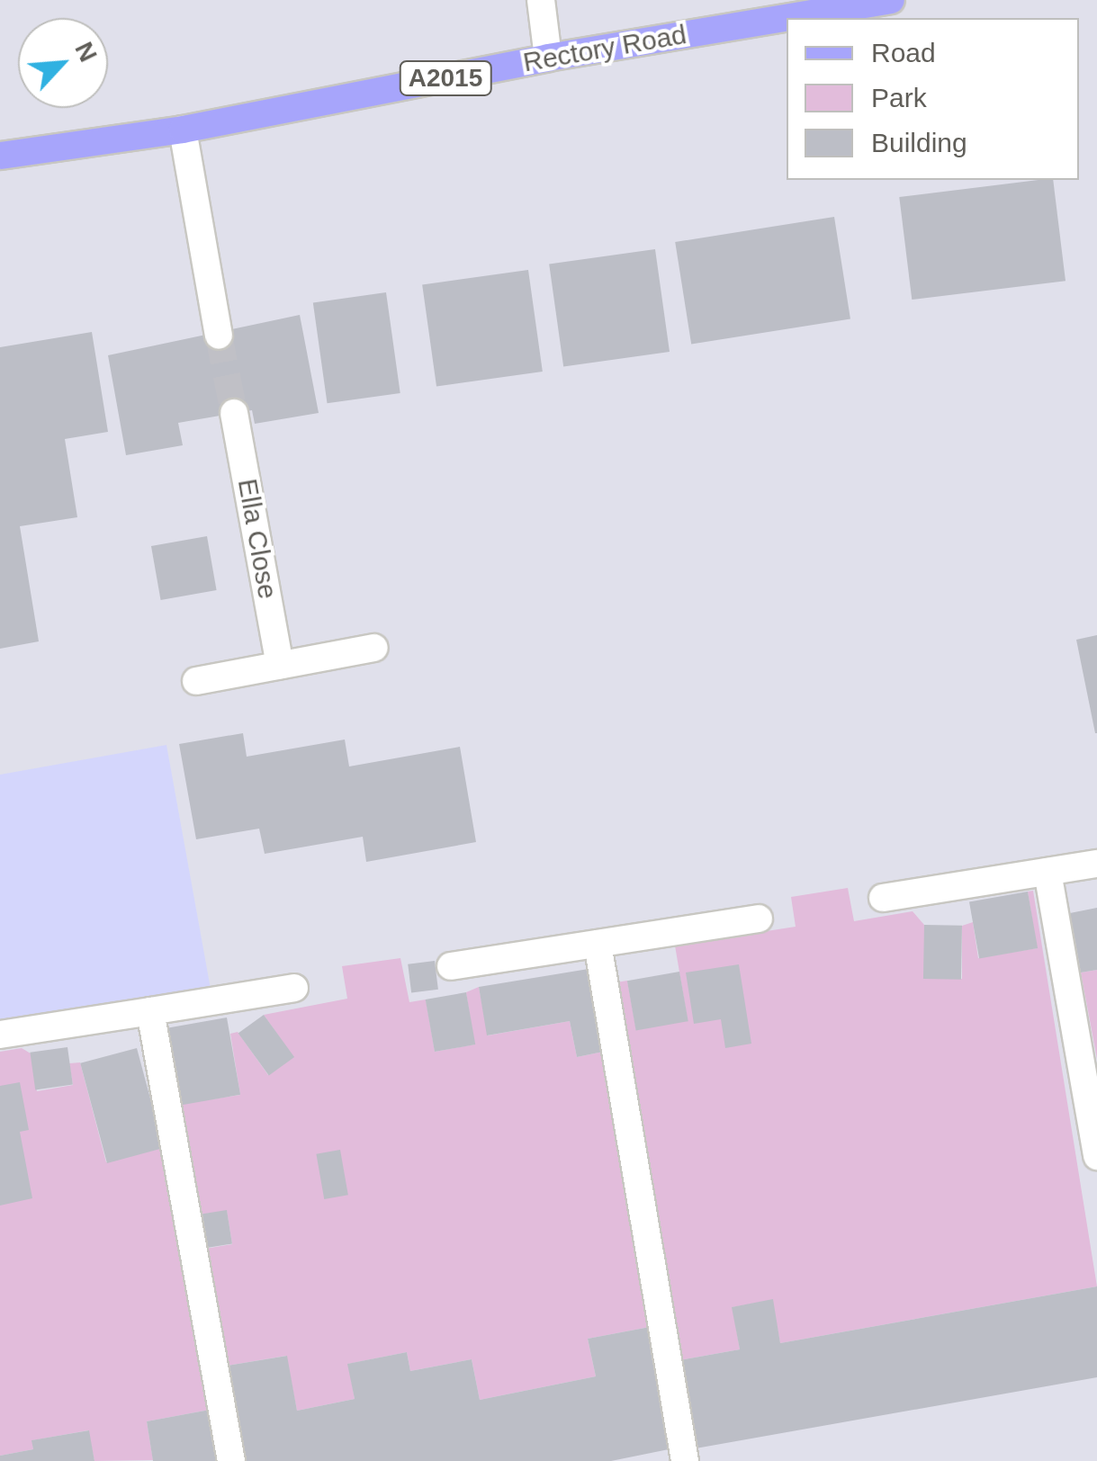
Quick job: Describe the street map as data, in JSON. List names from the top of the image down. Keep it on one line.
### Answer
{"streets":{"main road":["Rectory Road","A2015"],"street":["Ella Close"]},"legend":["Road","Park","Building"],"north":"top right"}
